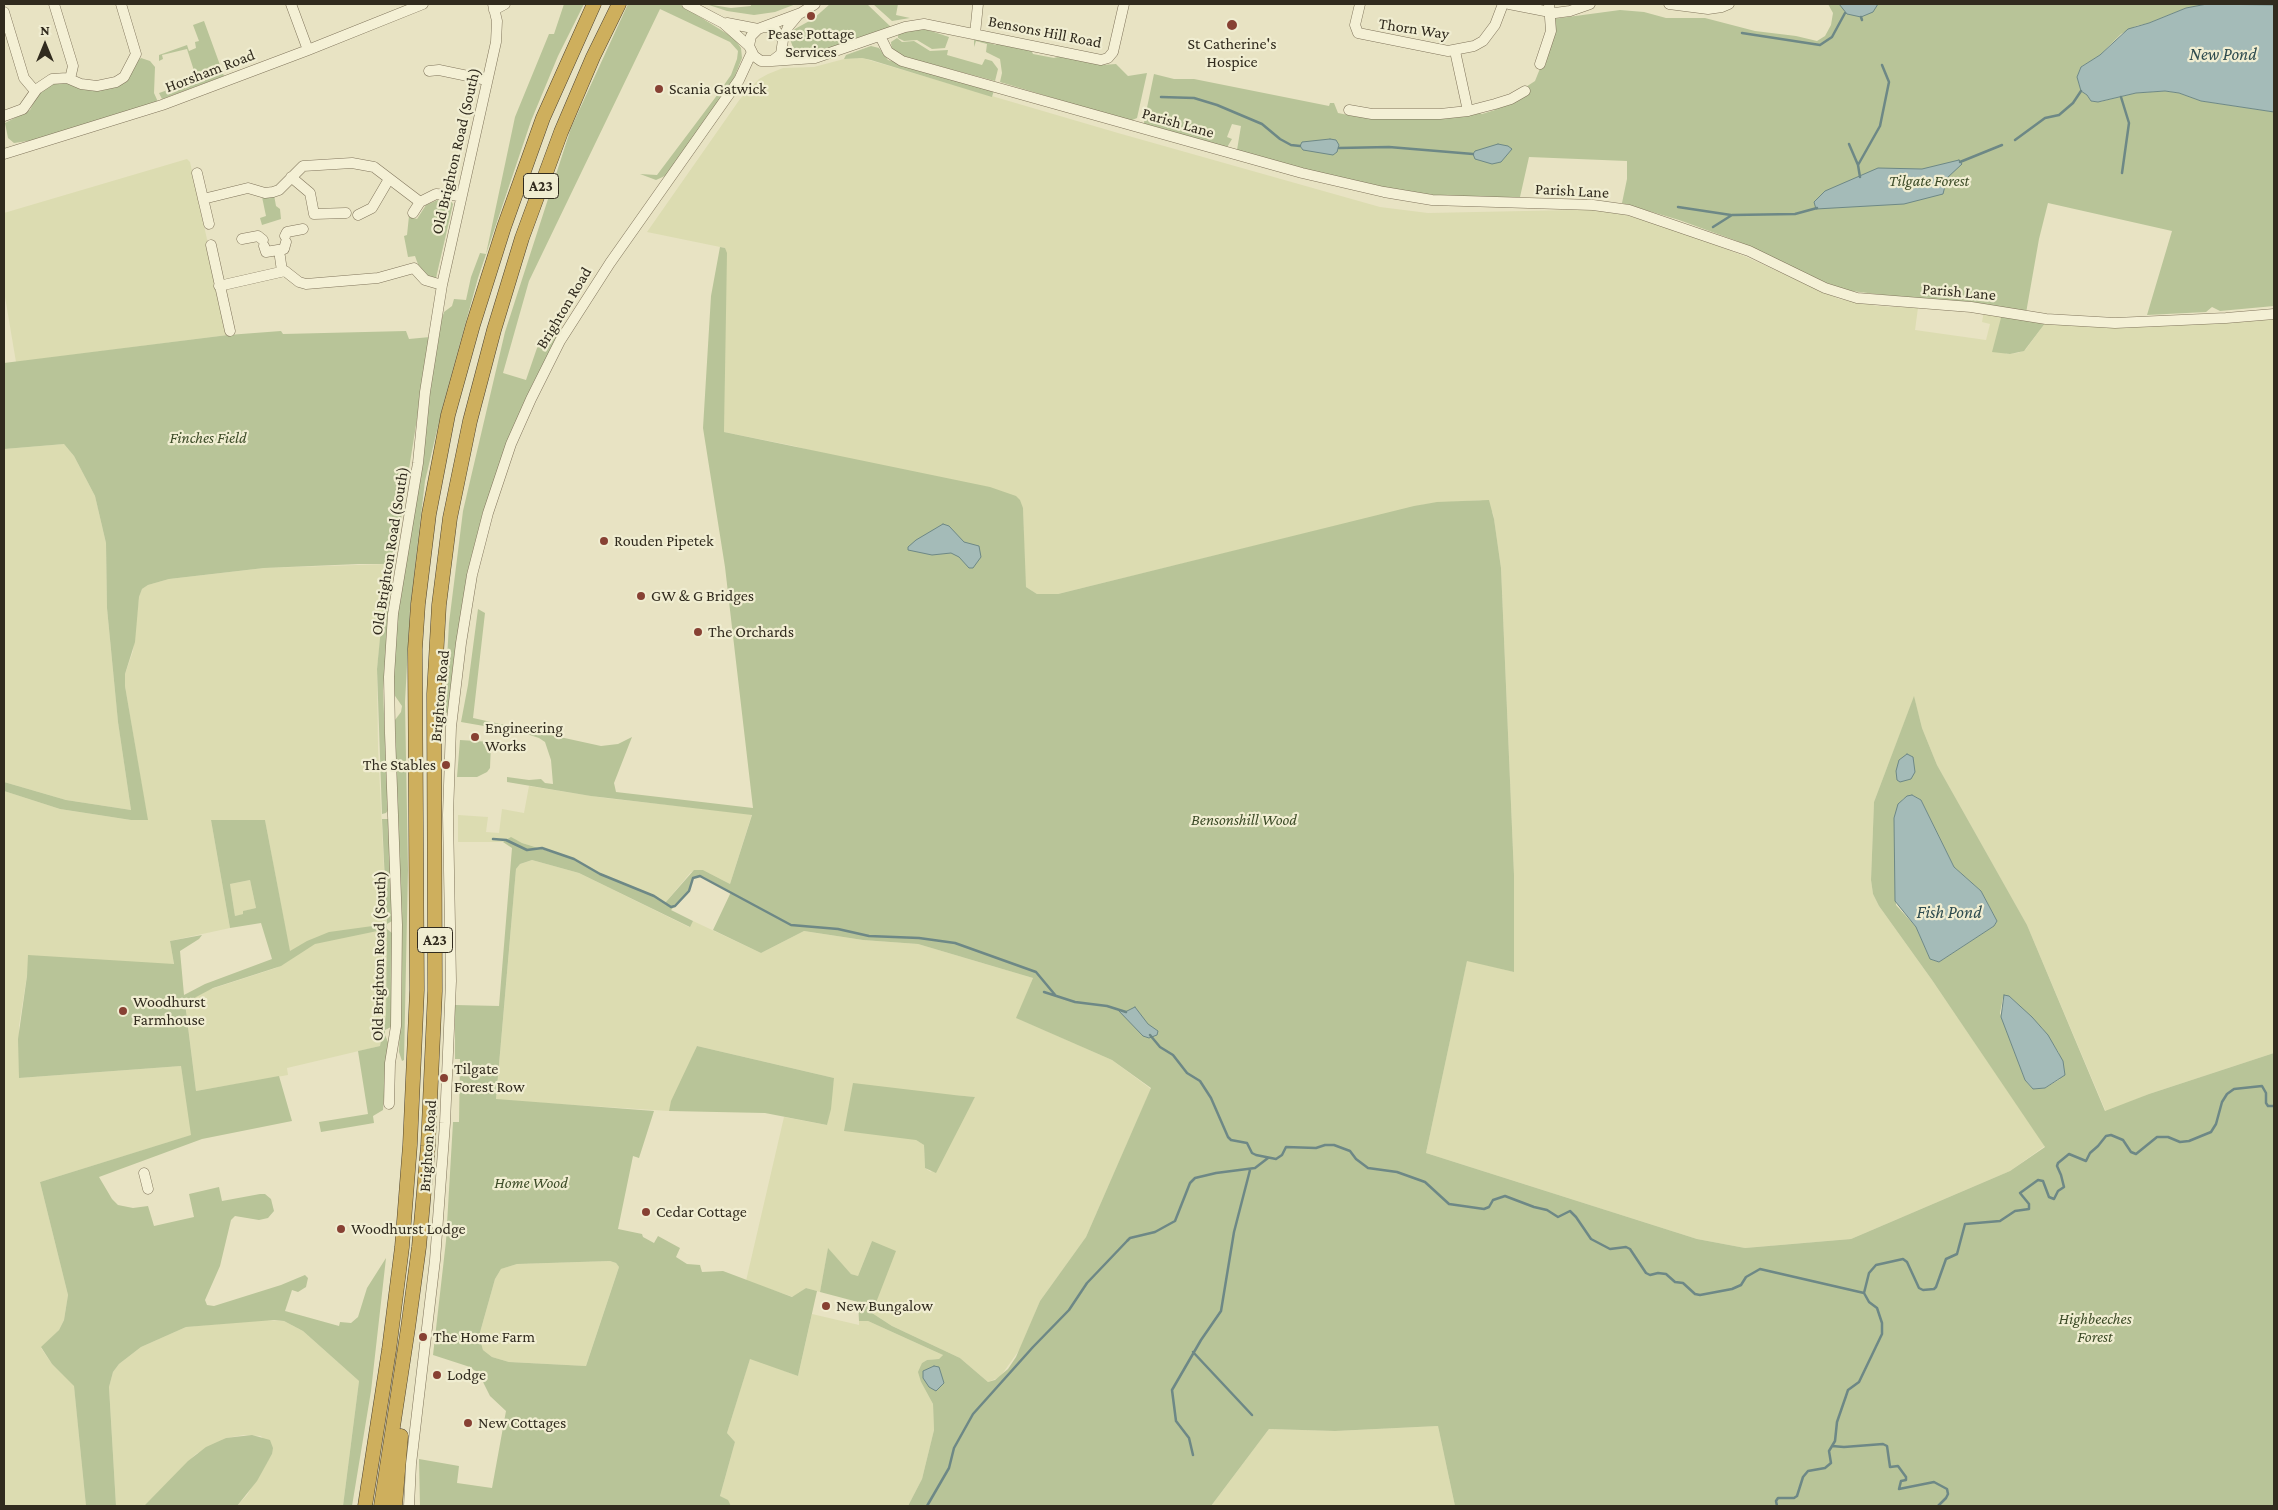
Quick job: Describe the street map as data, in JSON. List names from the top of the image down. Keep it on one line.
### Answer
{"streets":{"highway":["A23"],"street":["Thorn Way","Bensons Hill Road","Horsham Road","Parish Lane","Old Brighton Road (South)","Brighton Road"]},"crossings":[["Bensons Hill Road","Parish Lane"],["Bensons Hill Road","Brighton Road"]],"water":["New Pond","Fish Pond"],"parks":["Tilgate Forest","Finches Field","Bensonshill Wood","Home Wood","Highbeeches Forest"],"places":["Pease Pottage Services","St Catherine's Hospice","Scania Gatwick","Rouden Pipetek","GW & G Bridges","The Orchards","Engineering Works","The Stables","Woodhurst Farmhouse","Tilgate Forest Row","Cedar Cottage","Woodhurst Lodge","New Bungalow","The Home Farm","Lodge","New Cottages"],"north":"top"}
